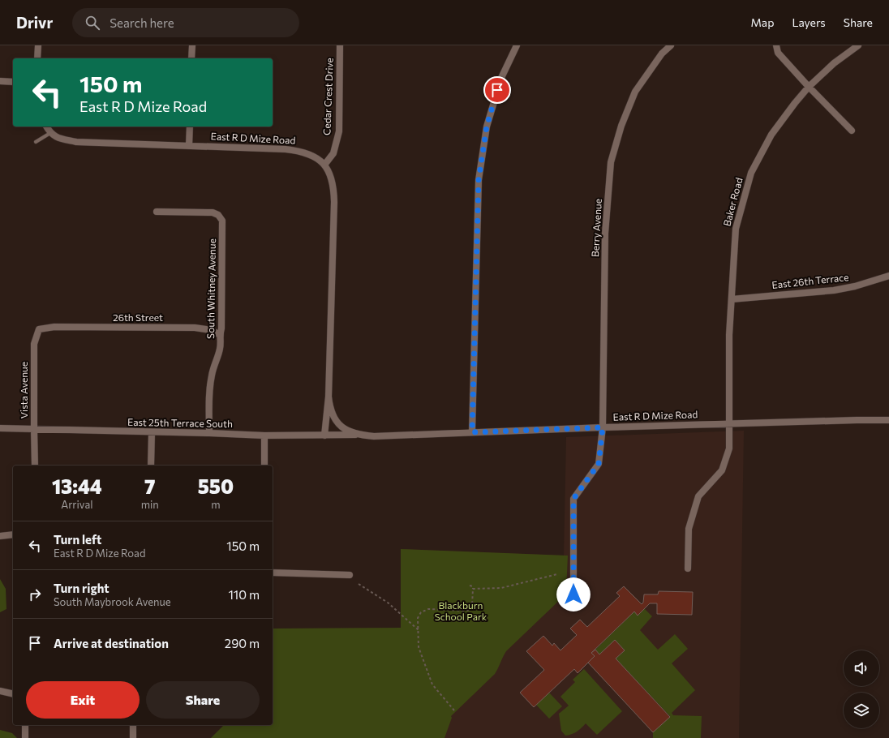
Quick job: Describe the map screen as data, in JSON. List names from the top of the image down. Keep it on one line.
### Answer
{"streets":{"street":["Cedar Crest Drive","East R D Mize Road","Baker Road","Berry Avenue","East 26th Terrace","South Whitney Avenue","26th Street","Vista Avenue","East 25th Terrace South"]},"crossings":[["Cedar Crest Drive","East R D Mize Road"],["East R D Mize Road","Baker Road"],["East R D Mize Road","Berry Avenue"],["East R D Mize Road","East 25th Terrace South"],["Baker Road","East 26th Terrace"],["South Whitney Avenue","26th Street"],["South Whitney Avenue","East 25th Terrace South"],["26th Street","Vista Avenue"],["Vista Avenue","East 25th Terrace South"]],"parks":["Blackburn School Park"],"page":{"header":"Drivr","search":"Search here","nav":["Map","Layers","Share"],"turn":["150 m","East R D Mize Road"],"eta":["13:44","Arrival","7","min","550","m"],"list":[{"name":"Turn left","note":"East R D Mize Road","value":"150 m"},{"name":"Turn right","note":"South Maybrook Avenue","value":"110 m"},{"name":"Arrive at destination","value":"290 m"}],"buttons":["Exit","Share"]}}
